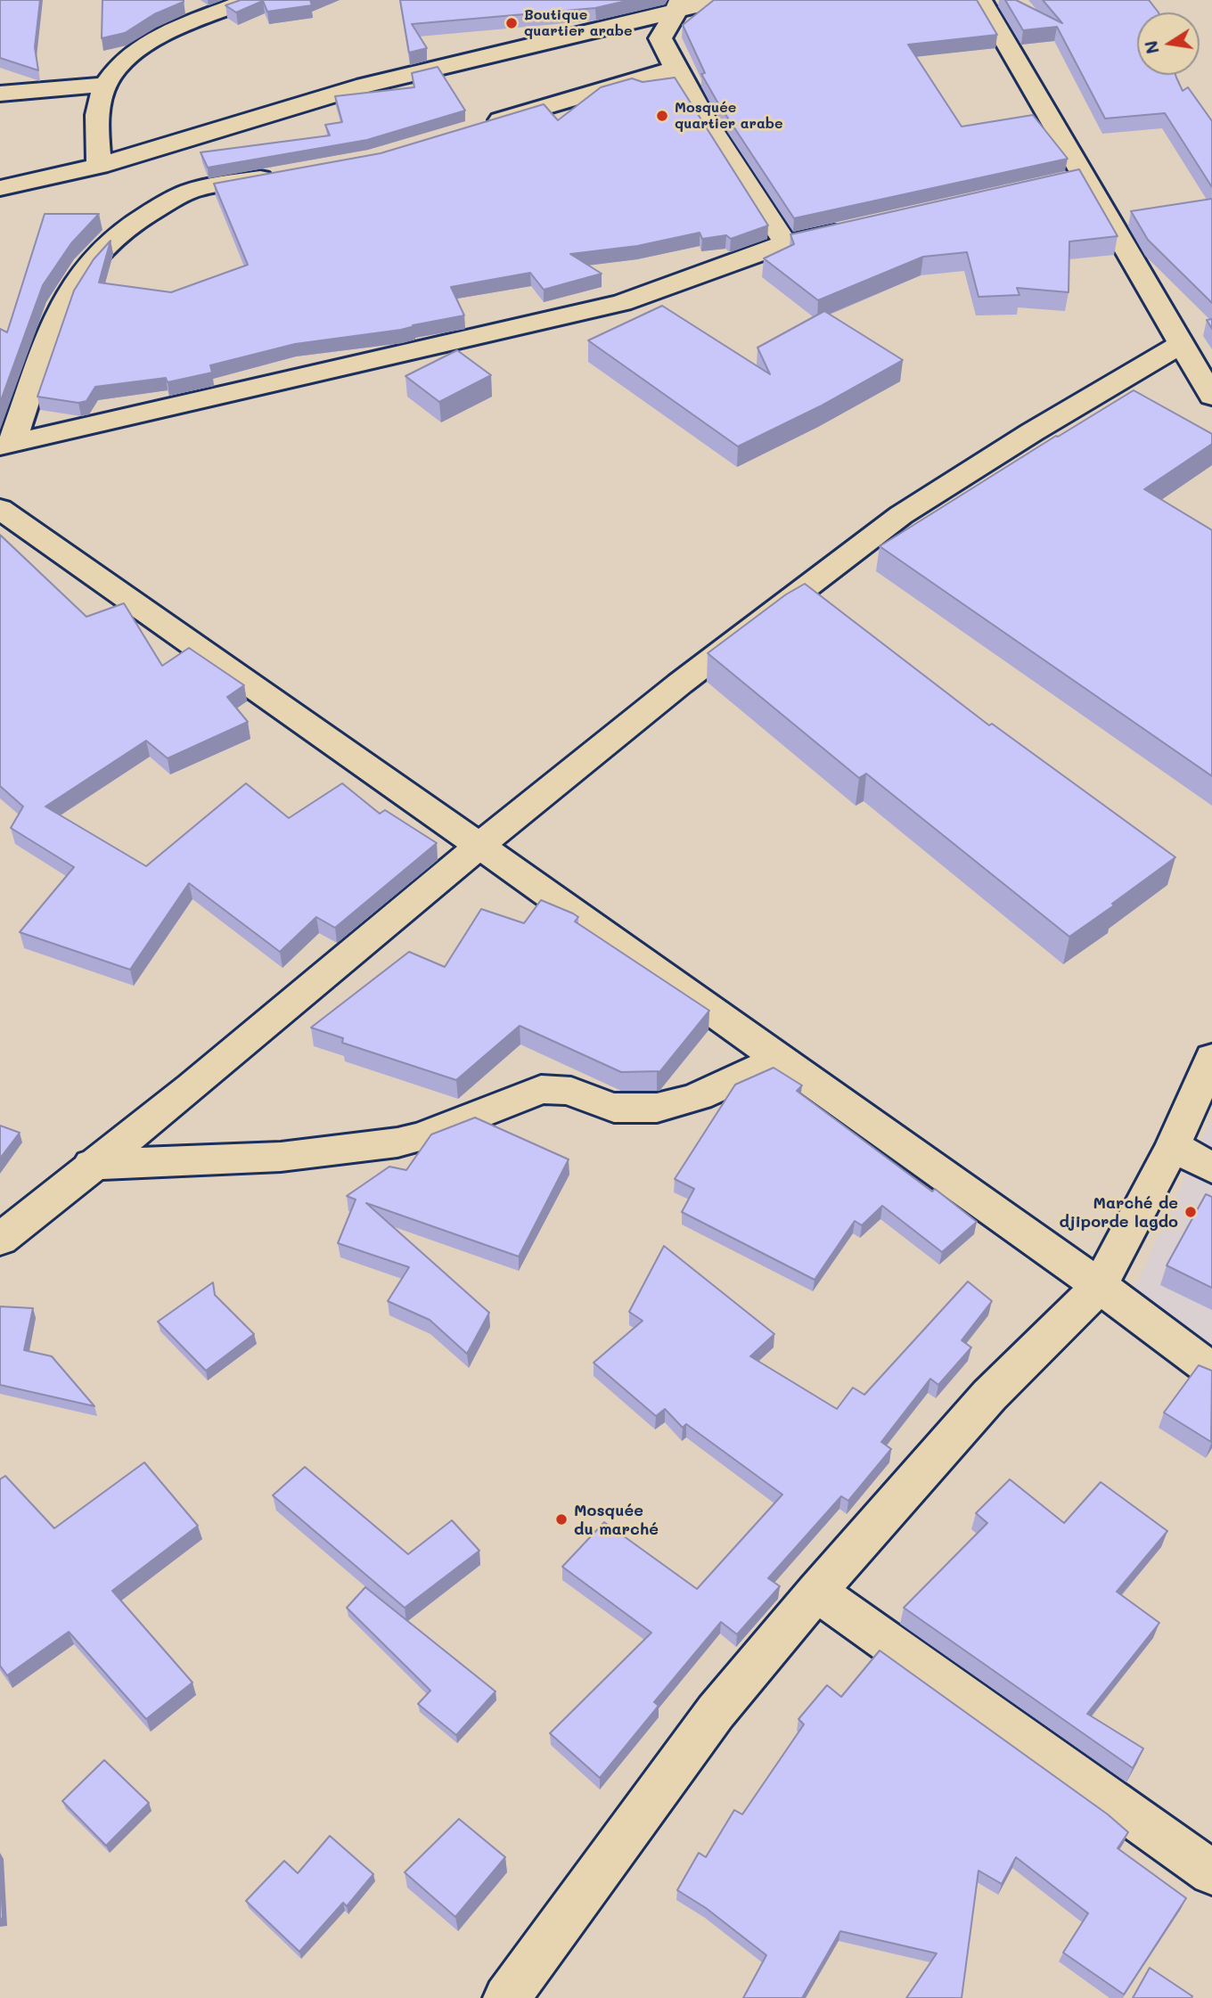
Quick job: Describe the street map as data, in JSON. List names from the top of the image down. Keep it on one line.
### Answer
{"places":["Boutique quartier arabe","Mosquée quartier arabe","Marché de djiporde lagdo","Mosquée du marché"],"north":"left"}
